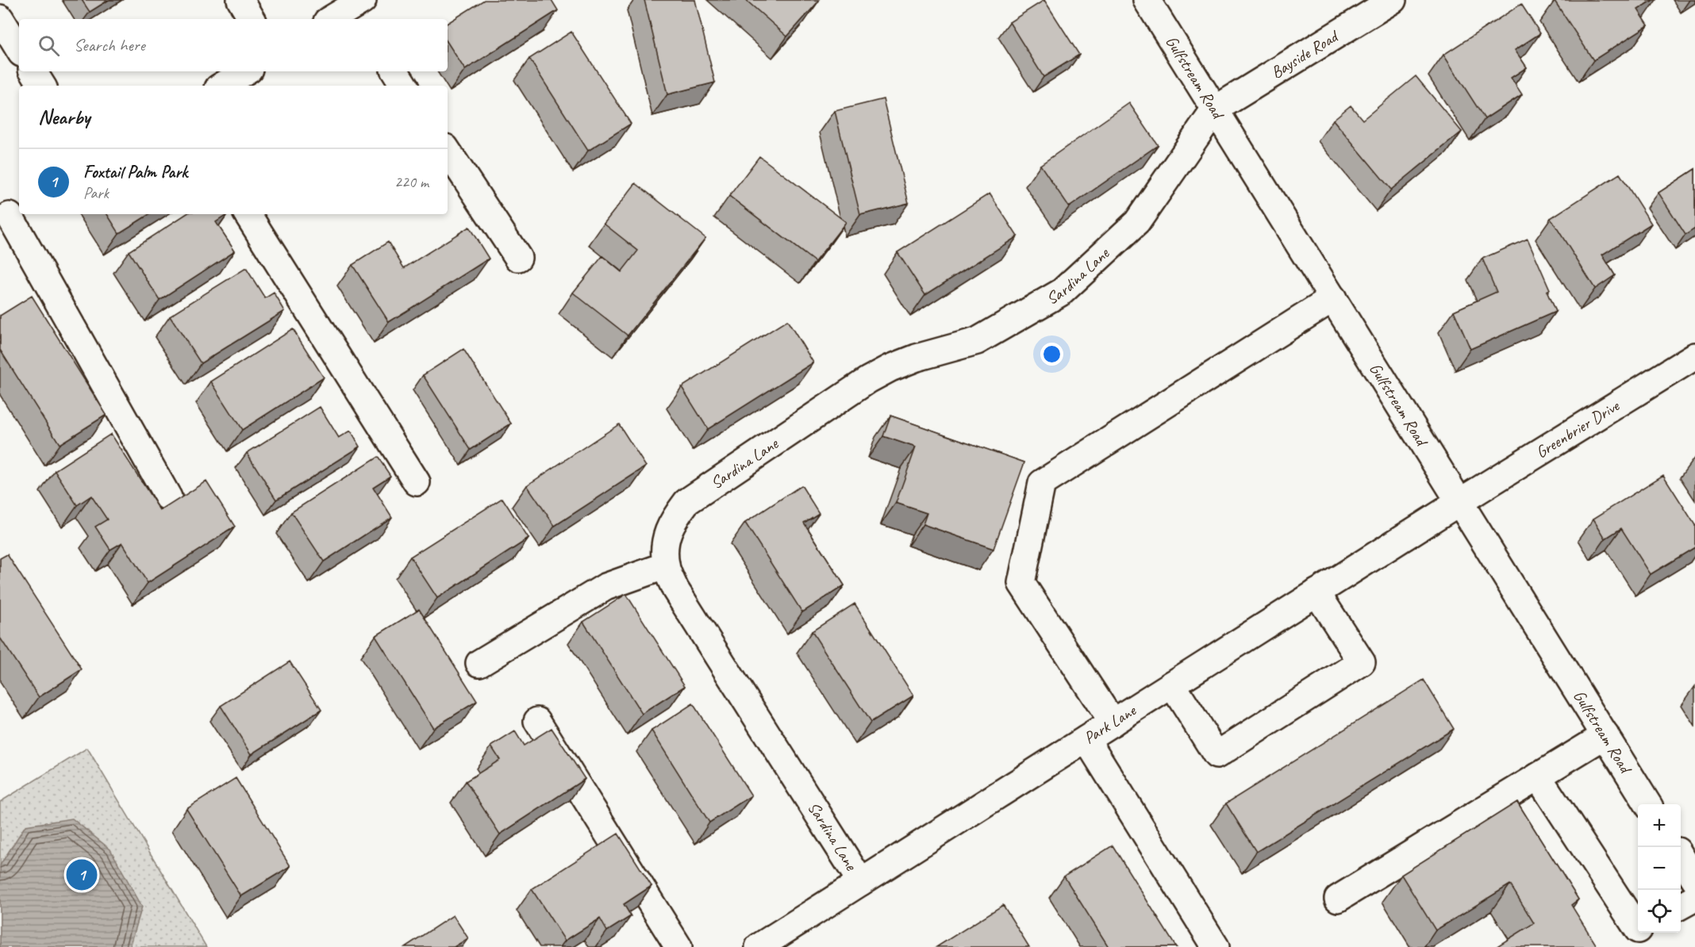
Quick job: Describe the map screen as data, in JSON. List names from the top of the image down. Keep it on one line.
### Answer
{"streets":{"street":["Bayside Road","Gulfstream Road","Sardina Lane","Greenbrier Drive","Park Lane"]},"crossings":[["Bayside Road","Gulfstream Road"],["Bayside Road","Sardina Lane"],["Gulfstream Road","Sardina Lane"],["Gulfstream Road","Greenbrier Drive"],["Gulfstream Road","Park Lane"],["Sardina Lane","Park Lane"],["Greenbrier Drive","Park Lane"]],"page":{"search":"Search here","heading":"Nearby","list":[{"mark":"1","name":"Foxtail Palm Park","note":"Park","value":"220 m"}],"map_buttons":["+","−"],"pins":"1"}}
